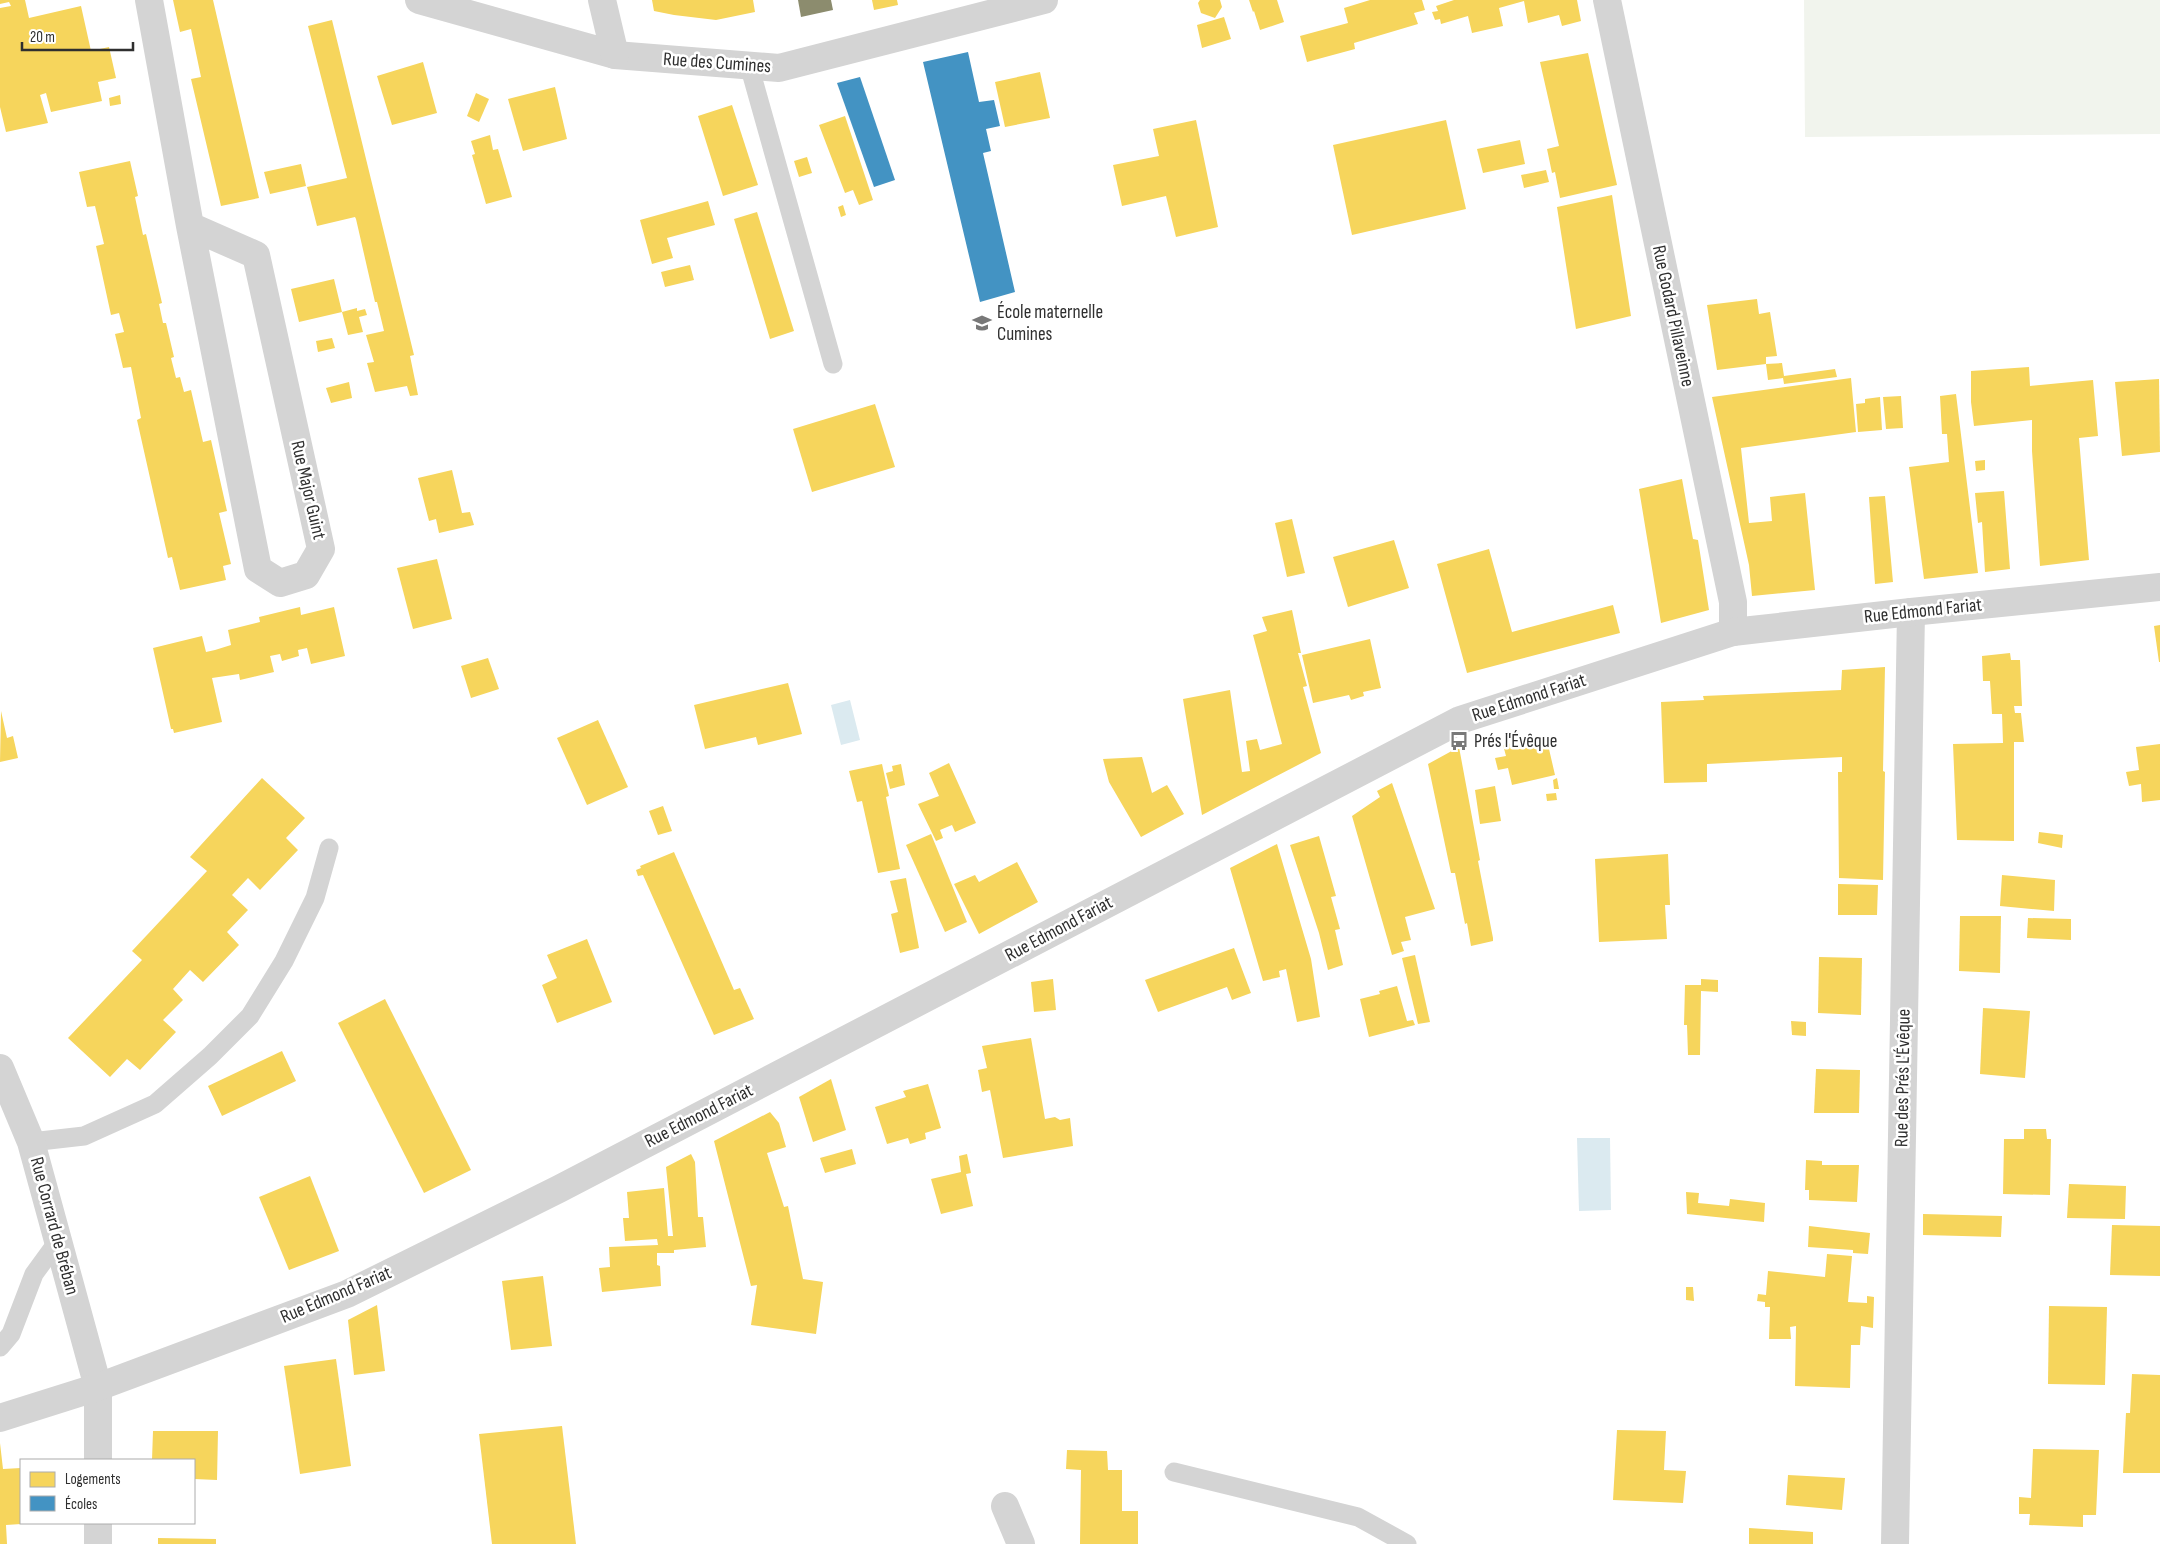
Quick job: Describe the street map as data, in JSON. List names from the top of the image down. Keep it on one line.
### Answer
{"streets":{"street":["Rue des Cumines","Rue Godard Pillaveinne","Rue Major Guint","Rue Edmond Fariat","Rue des Prés L'Évêque","Rue Corrard de Bréban"]},"crossings":[["Rue Godard Pillaveinne","Rue Edmond Fariat"],["Rue Edmond Fariat","Rue des Prés L'Évêque"],["Rue Edmond Fariat","Rue Corrard de Bréban"]],"places":{"school or university":["École maternelle Cumines"],"bus stop":["Prés l'Évêque"]},"legend":["Logements","Écoles"],"scale_bar":"20 m"}
